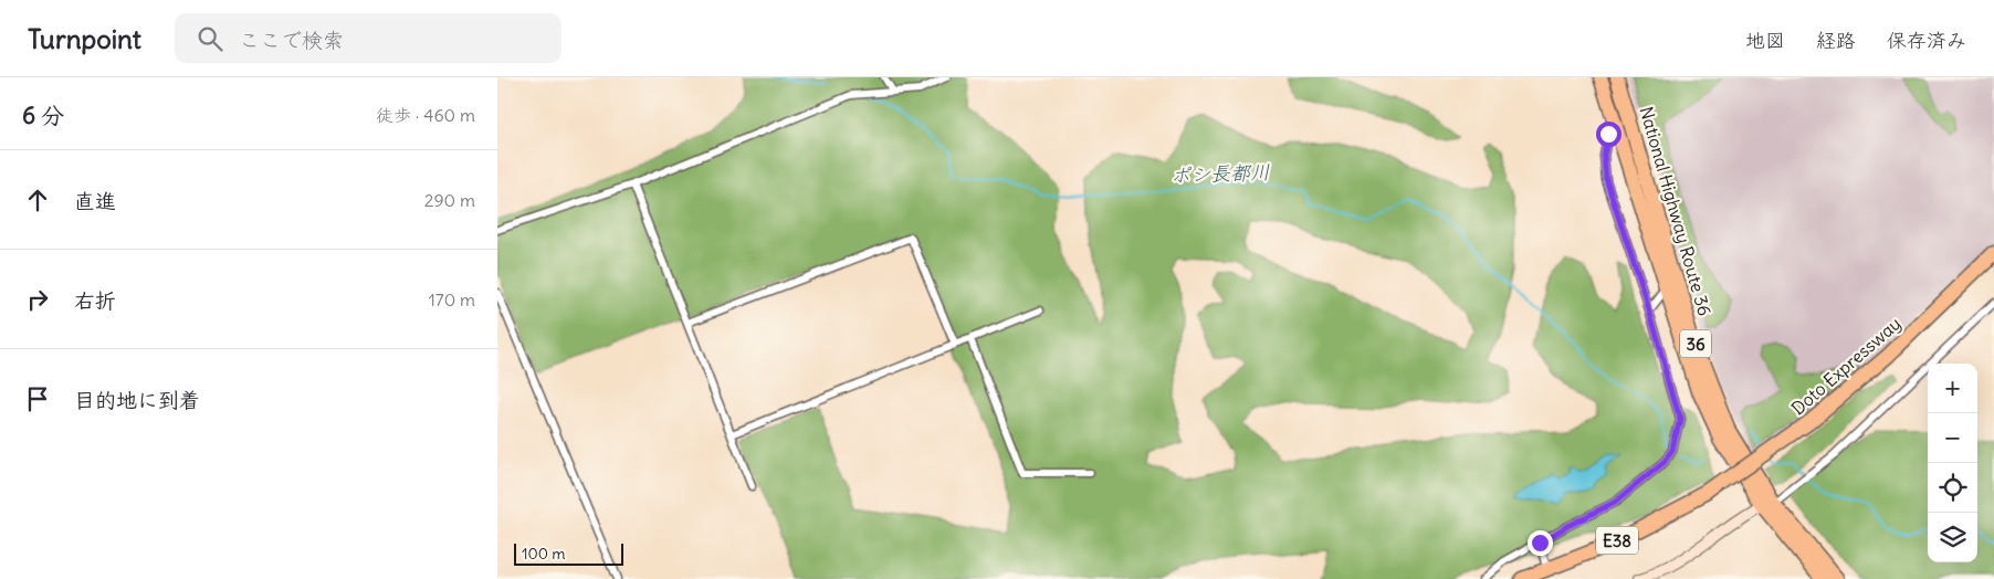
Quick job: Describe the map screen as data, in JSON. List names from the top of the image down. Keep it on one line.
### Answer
{"streets":{"highway":["National Highway Route 36","36","Doto Expressway","E38"]},"water":["ポシ長都川"],"scale_bar":"100 m","page":{"header":"Turnpoint","search":"ここで検索","nav":["地図","経路","保存済み"],"heading":["6 分","徒歩 · 460 m"],"list":[["直進","290 m"],["右折","170 m"],"目的地に到着"],"map_buttons":["+","−"],"scale":"100 m"}}
